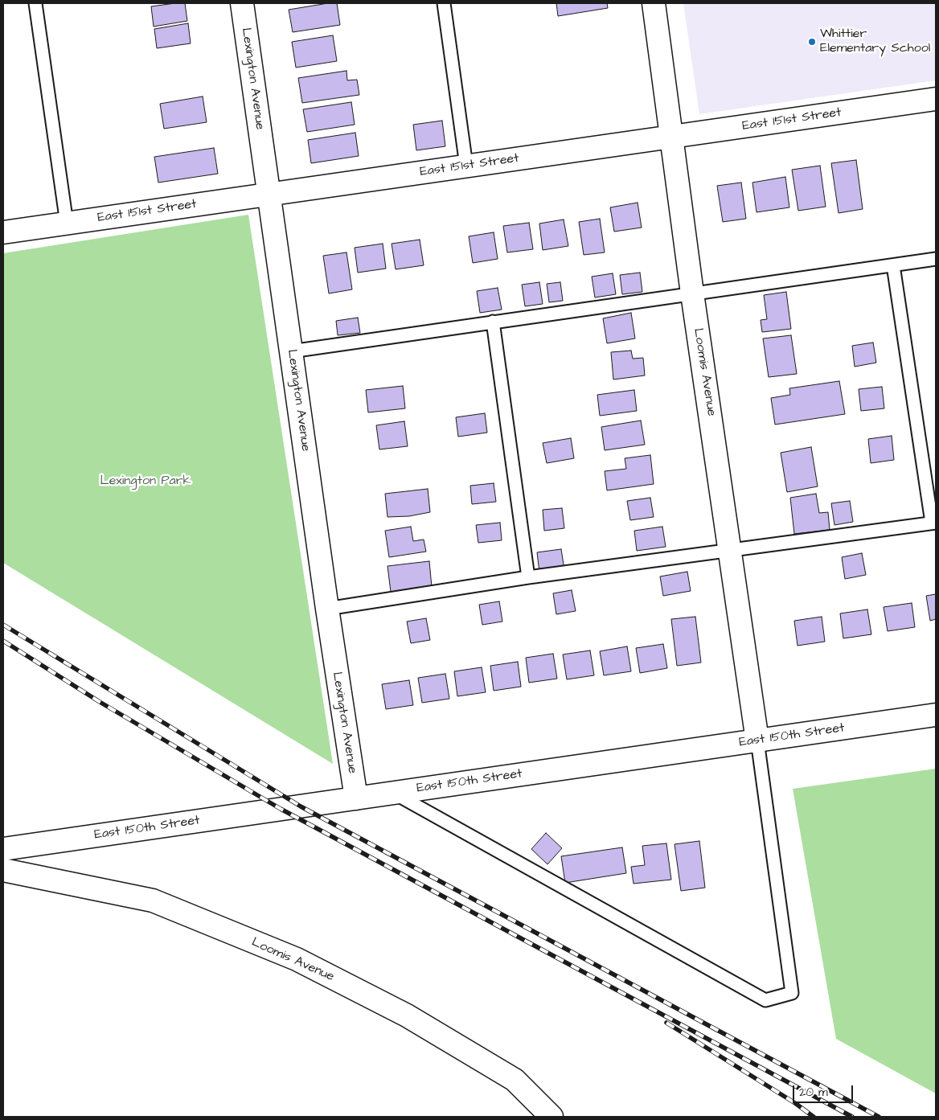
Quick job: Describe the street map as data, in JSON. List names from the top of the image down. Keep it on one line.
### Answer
{"streets":{"street":["Lexington Avenue","East 151st Street","Loomis Avenue","East 150th Street"]},"crossings":[["Lexington Avenue","East 151st Street"],["Lexington Avenue","East 150th Street"],["East 151st Street","Loomis Avenue"],["Loomis Avenue","East 150th Street"]],"parks":["Lexington Park"],"places":["Whittier Elementary School"],"scale_bar":"20 m"}
